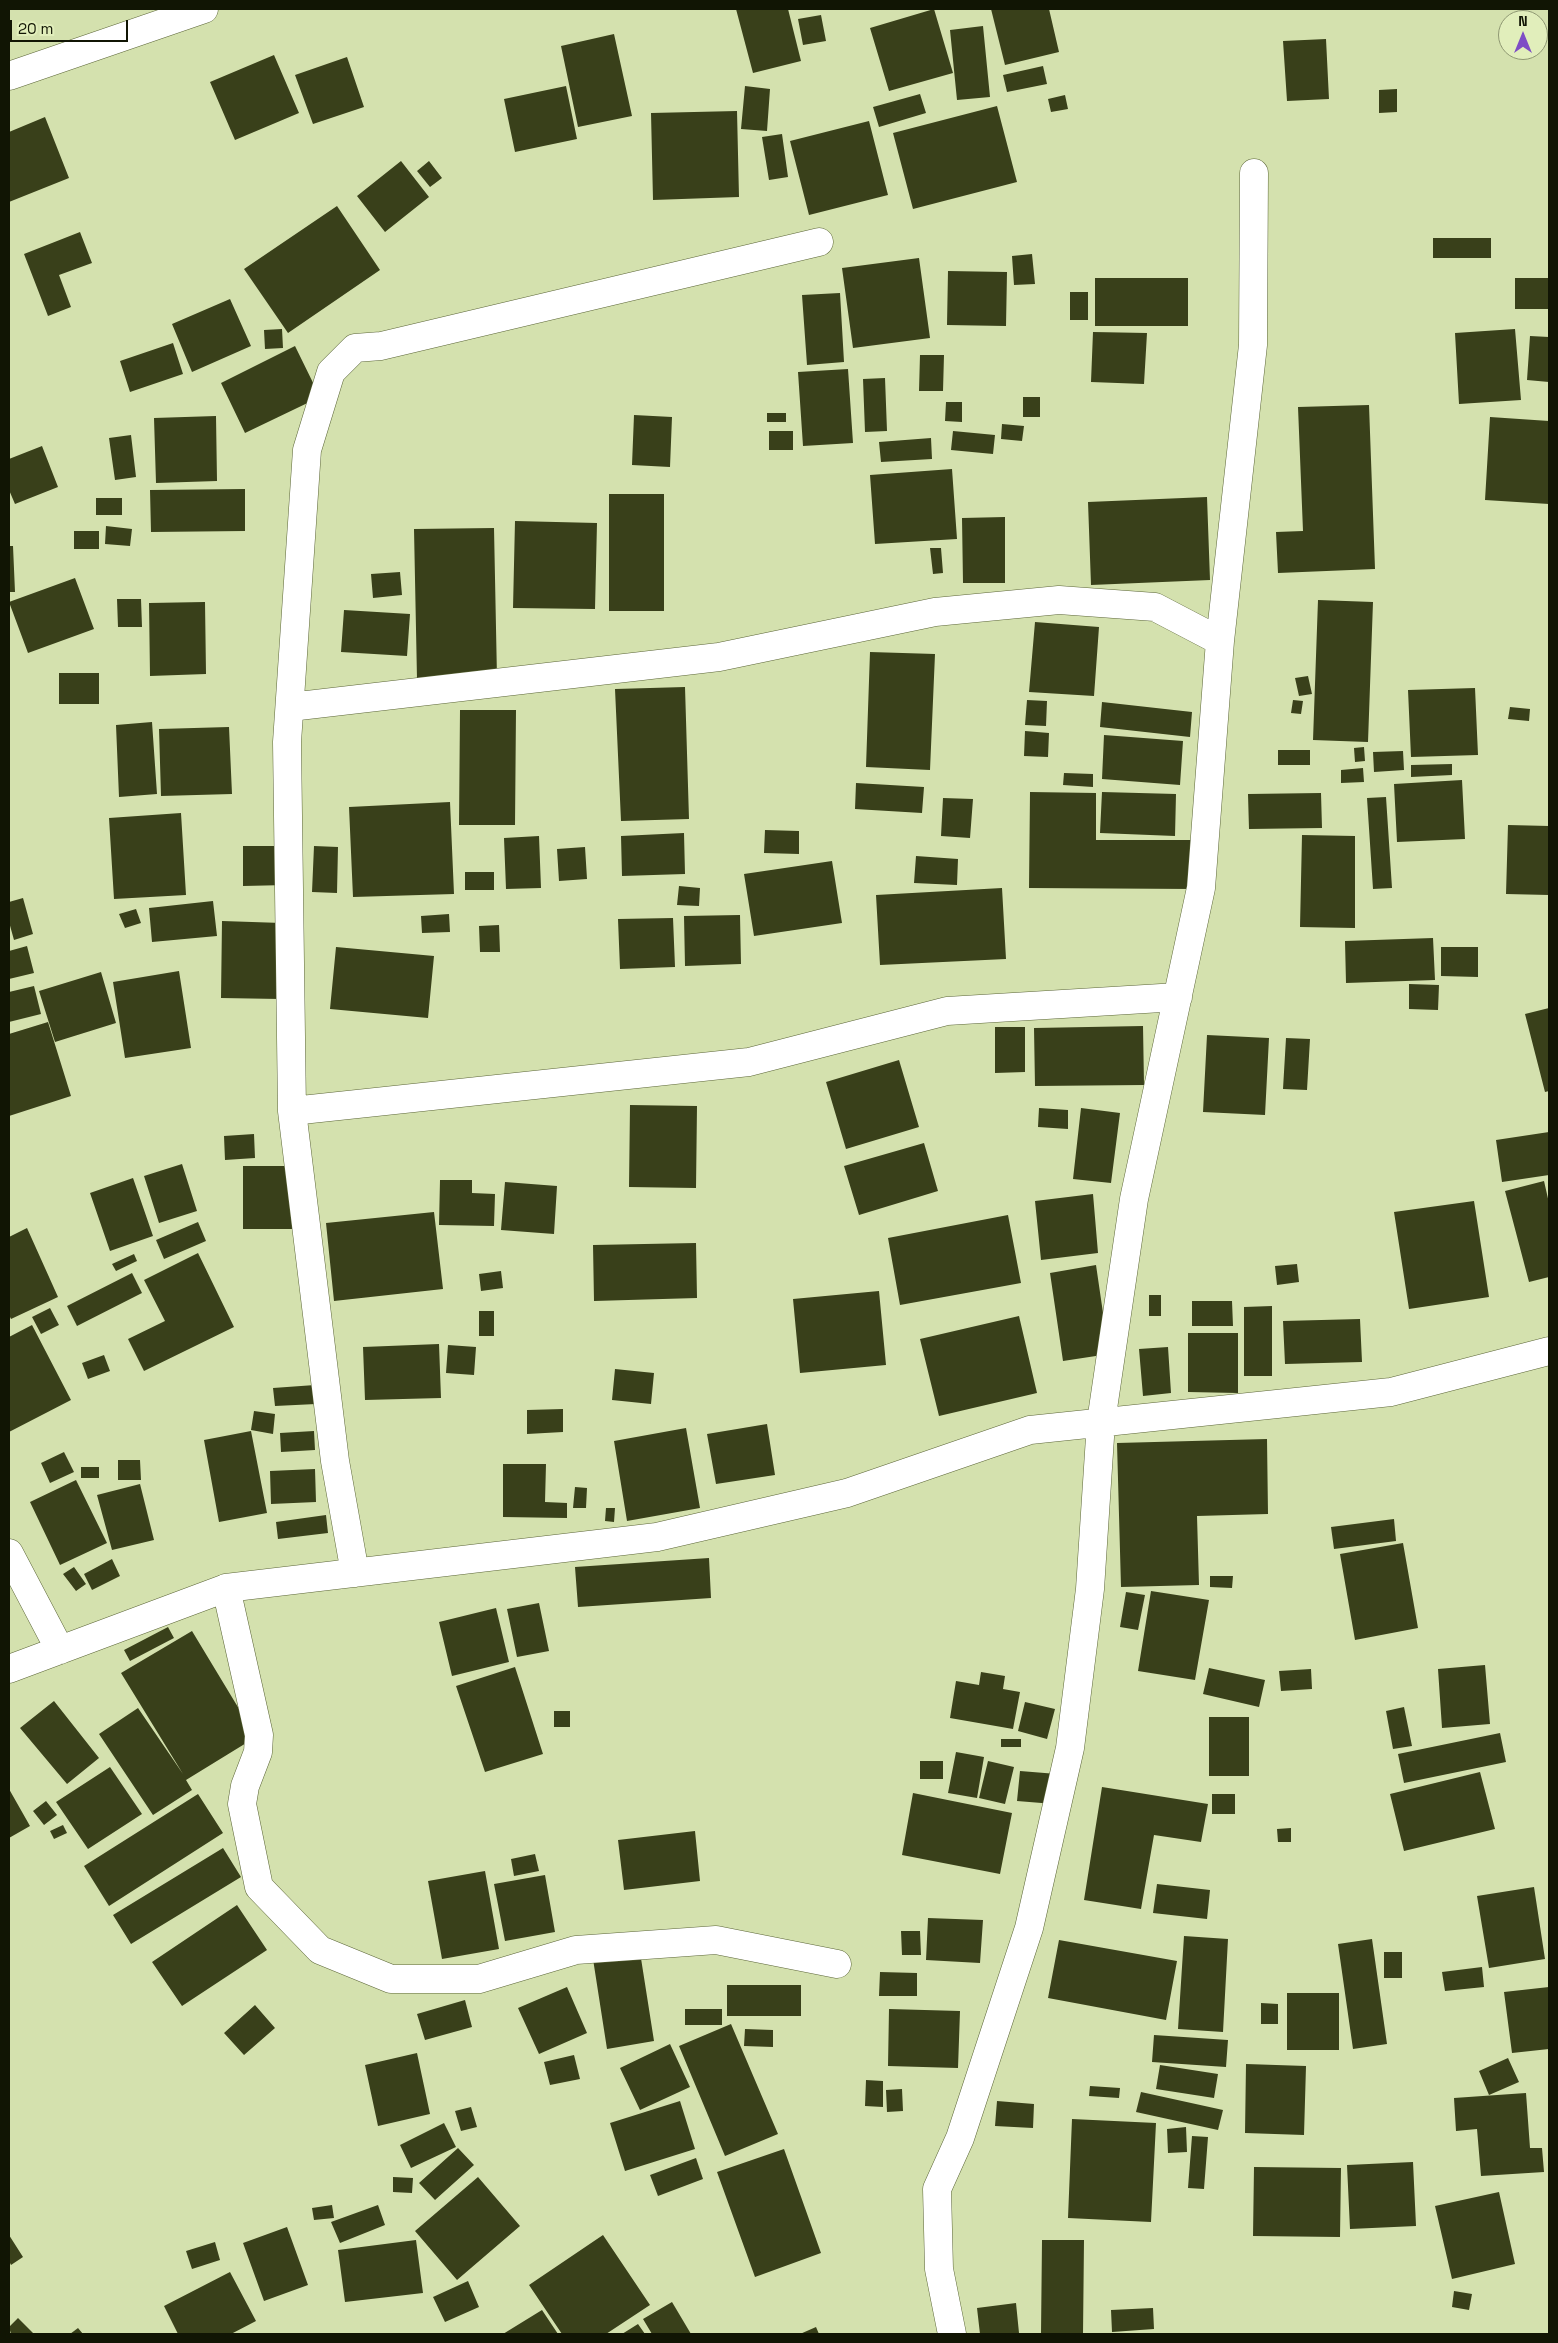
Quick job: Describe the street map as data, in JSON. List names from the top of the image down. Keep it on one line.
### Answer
{"scale_bar":"20 m","north":"top"}
